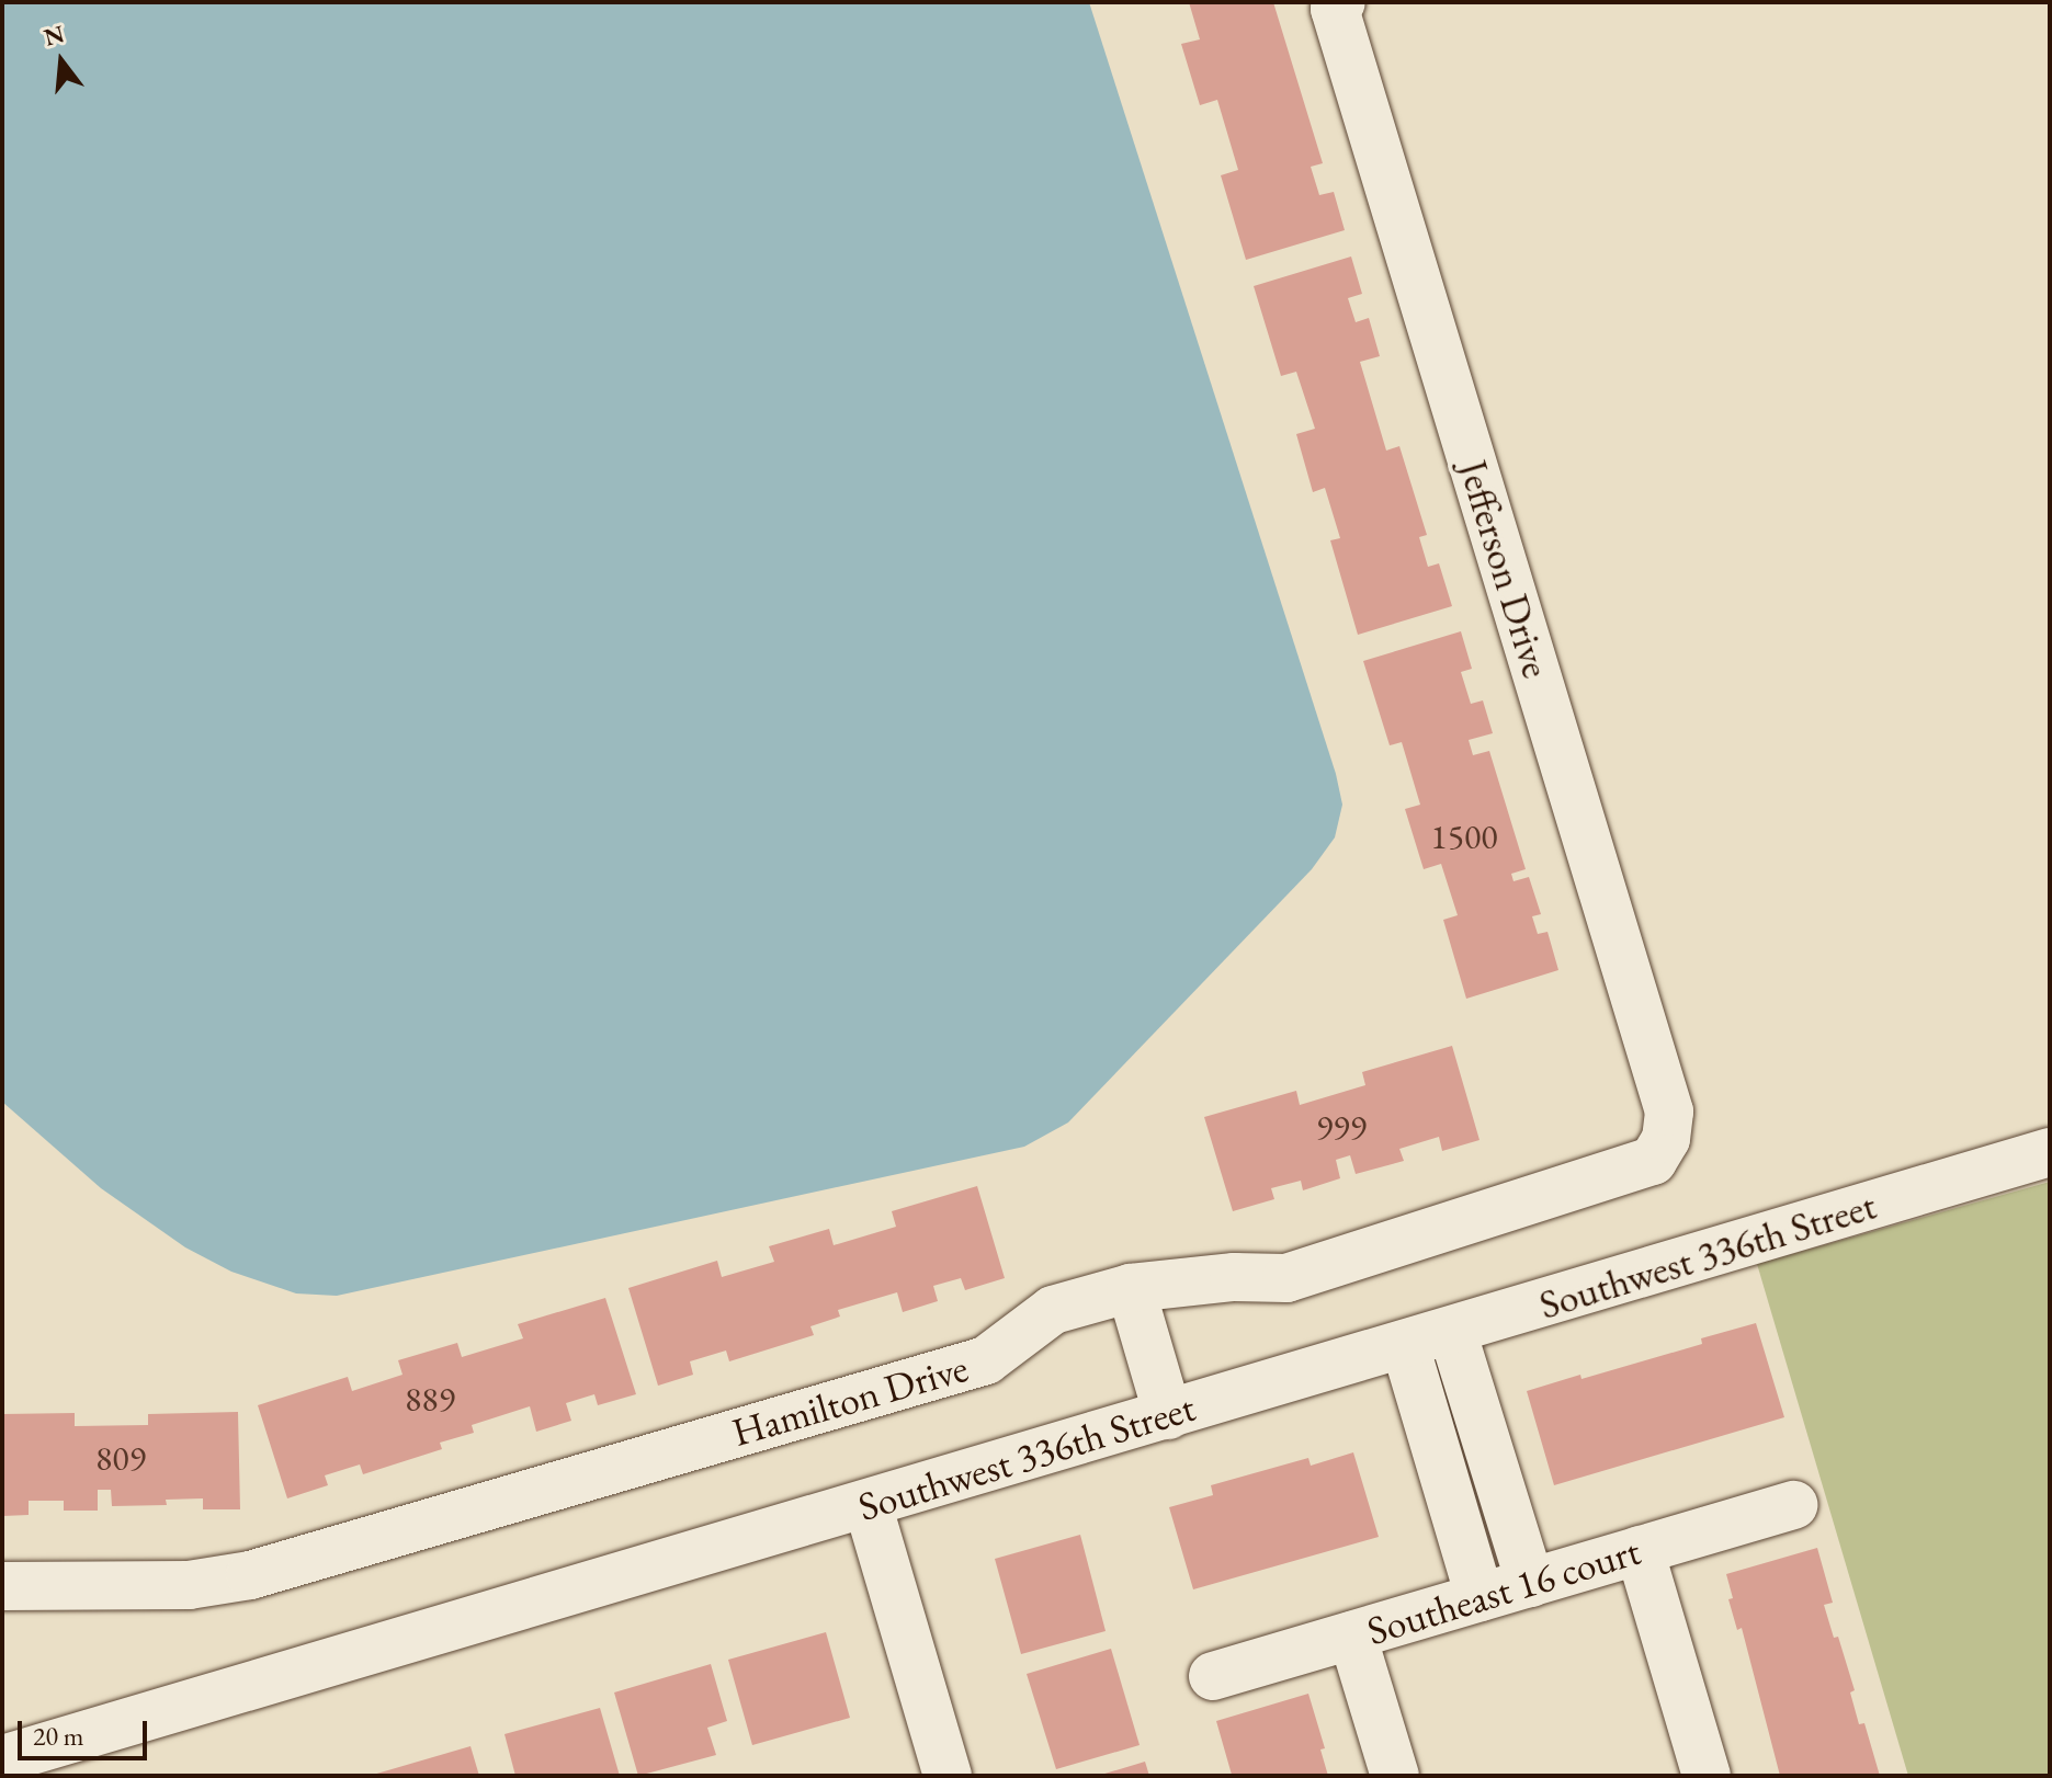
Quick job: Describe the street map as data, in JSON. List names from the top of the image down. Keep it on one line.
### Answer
{"streets":{"street":["Jefferson Drive","Southwest 336th Street","Hamilton Drive","Southeast 16 court"]},"crossings":[["Jefferson Drive","Hamilton Drive"]],"house_numbers":["1500","999","889","809"],"scale_bar":"20 m","north":"top"}
